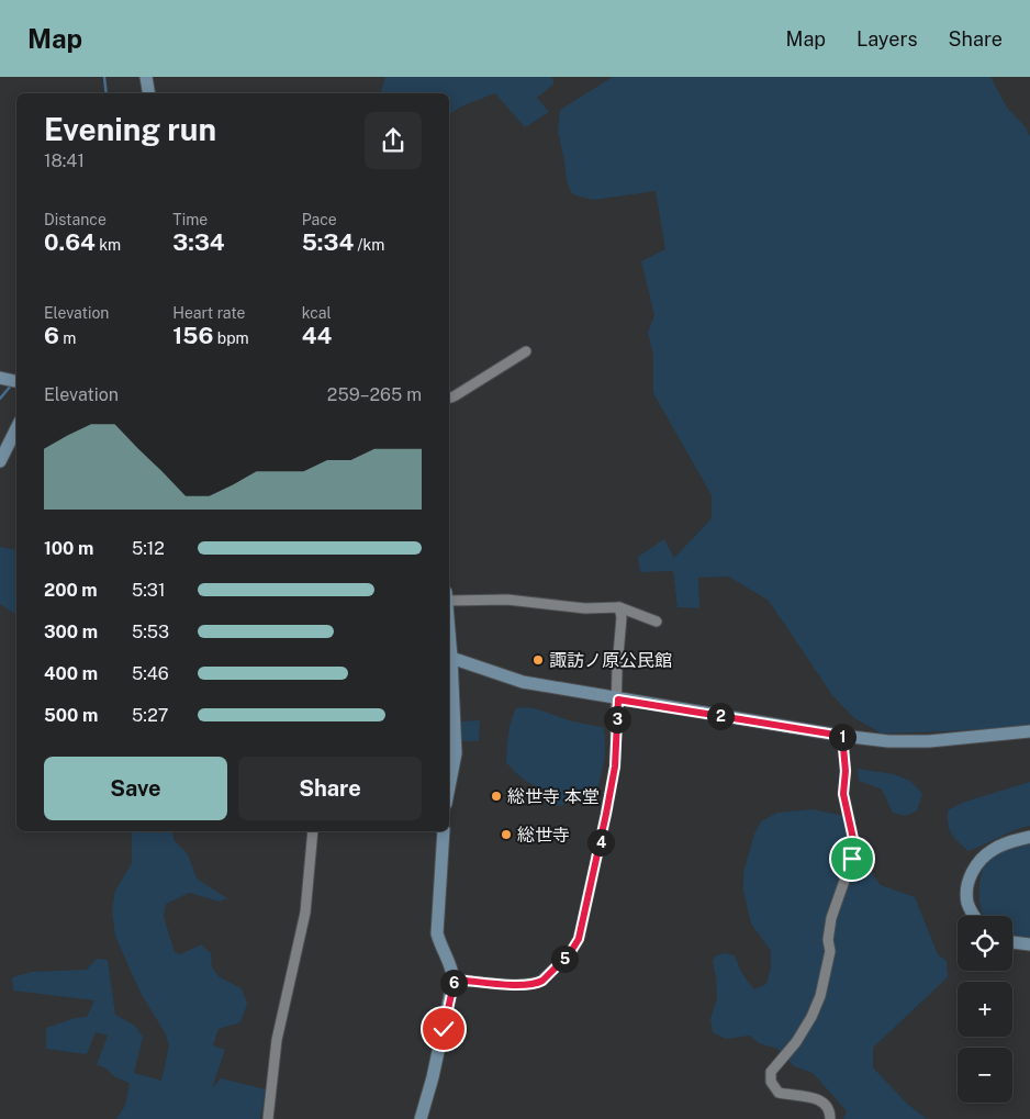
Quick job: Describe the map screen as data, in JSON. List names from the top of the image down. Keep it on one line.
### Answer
{"places":["諏訪ノ原公民館","総世寺 本堂","総世寺"],"page":{"header":"Map","nav":["Map","Layers","Share"],"heading":["Evening run","18:41"],"stats":[["Distance","0.64 km"],["Time","3:34"],["Pace","5:34 /km"],["Elevation","6 m"],["Heart rate","156 bpm"],["kcal","44"]],"chart":["Elevation","259–265 m"],"list":[{"name":"100 m","note":"5:12"},{"name":"200 m","note":"5:31"},{"name":"300 m","note":"5:53"},{"name":"400 m","note":"5:46"},{"name":"500 m","note":"5:27"}],"pins":["2","3","1","4","5","6"],"buttons":["Save","Share"],"map_buttons":["+","−"]}}
